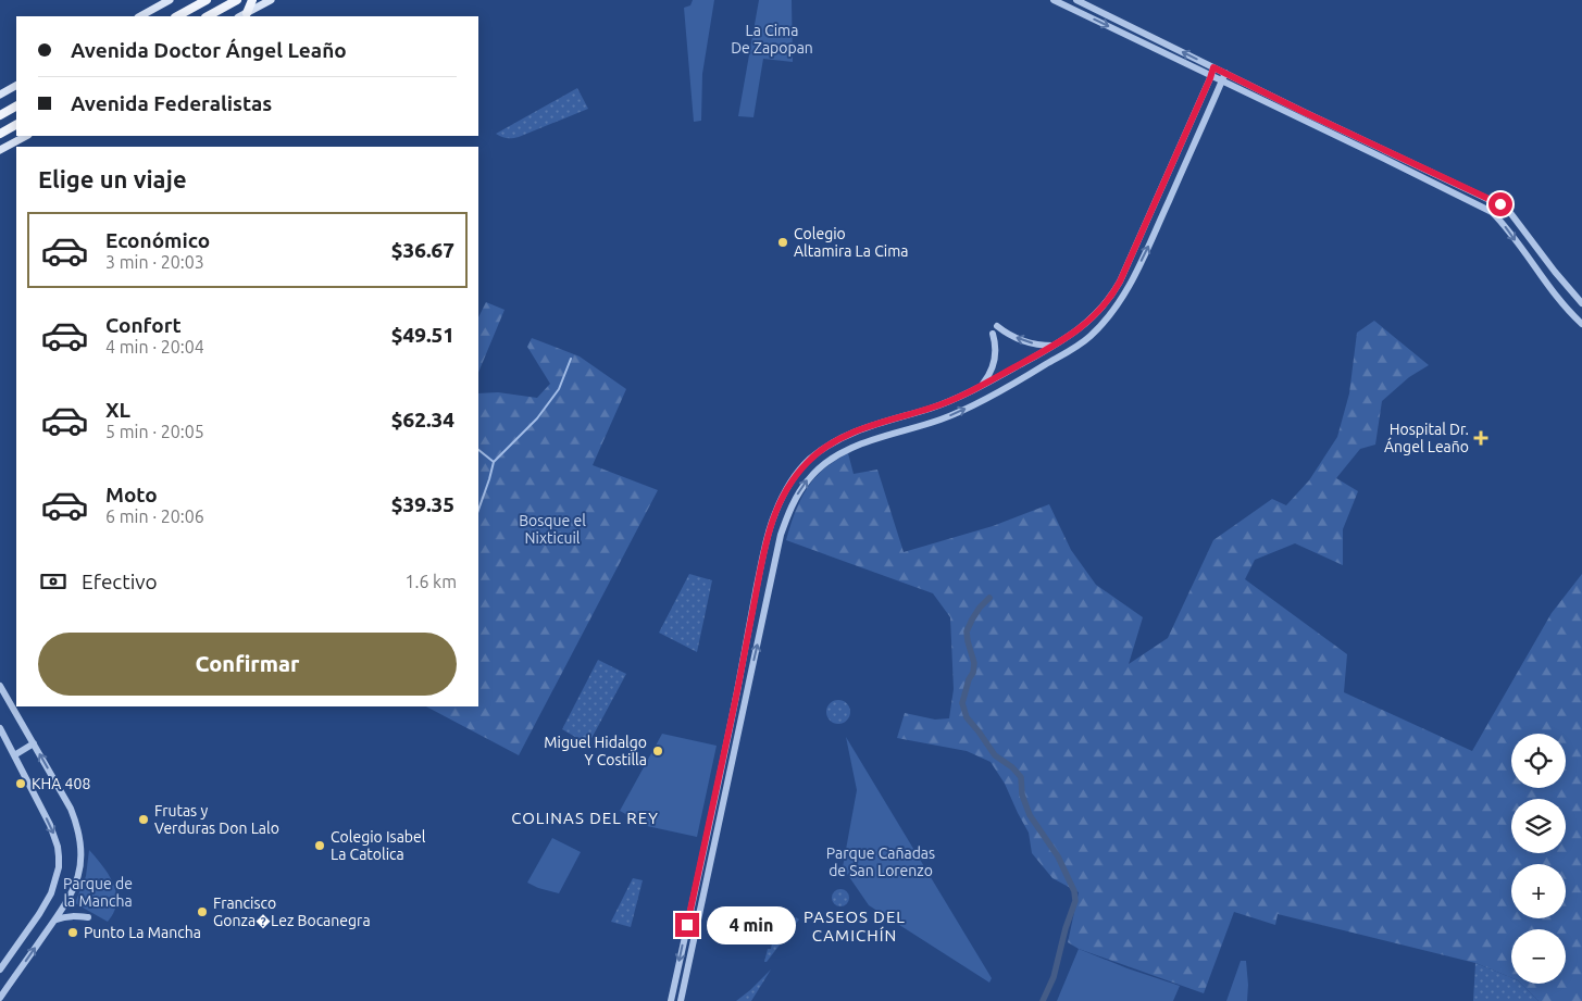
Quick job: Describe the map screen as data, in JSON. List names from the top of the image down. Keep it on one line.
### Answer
{"districts":["COLINAS DEL REY","PASEOS DEL CAMICHÍN"],"parks":["La Cima De Zapopan","Bosque el Nixticuil","Parque Cañadas de San Lorenzo","Parque de la Mancha"],"places":{"other":["Colegio Altamira La Cima","Miguel Hidalgo Y Costilla","KHA 408","Frutas y Verduras Don Lalo","Colegio Isabel La Catolica","Francisco Gonza�Lez Bocanegra","Punto La Mancha"],"health":["Hospital Dr. Ángel Leaño"]},"page":{"banner":["Avenida Doctor Ángel Leaño","Avenida Federalistas"],"heading":"Elige un viaje","list":[{"name":"Económico","note":"3 min · 20:03","value":"$36.67"},{"name":"Confort","note":"4 min · 20:04","value":"$49.51"},{"name":"XL","note":"5 min · 20:05","value":"$62.34"},{"name":"Moto","note":"6 min · 20:06","value":"$39.35"}],"pay":["Efectivo","1.6 km"],"buttons":"Confirmar","map_buttons":["+","−"],"bubble":"4 min"}}
